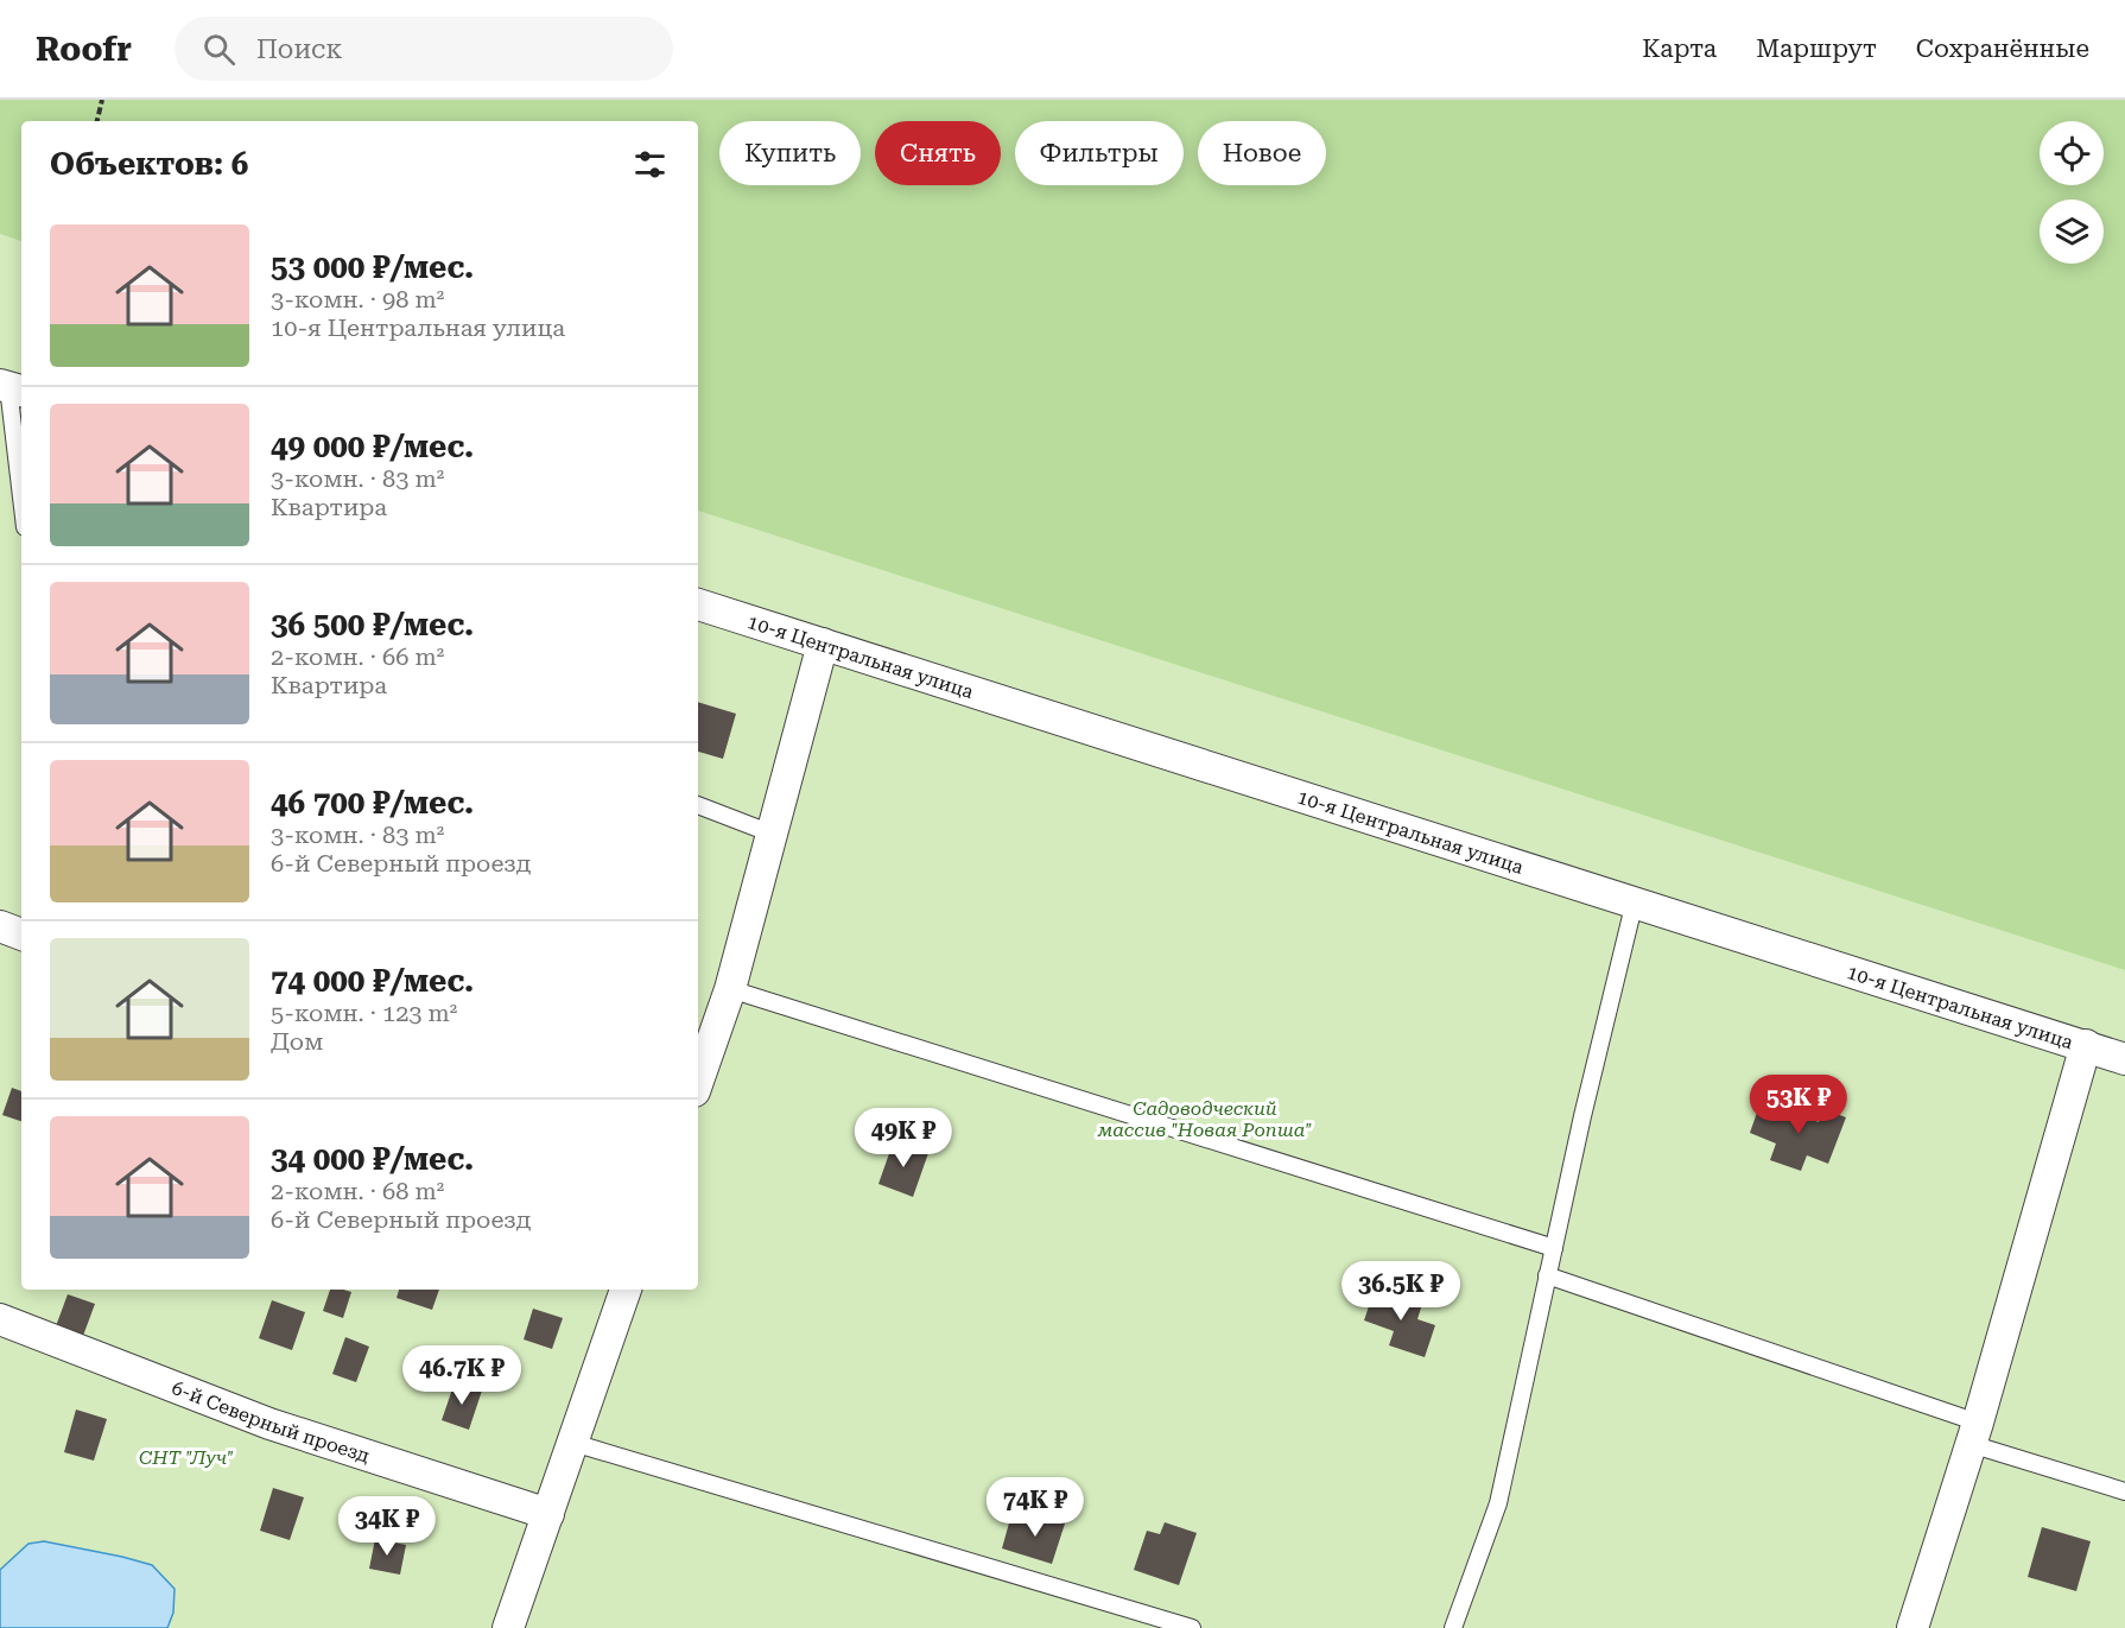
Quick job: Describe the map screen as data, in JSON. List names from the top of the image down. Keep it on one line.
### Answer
{"streets":{"street":["10-я Центральная улица","6-й Северный проезд"]},"parks":["Садоводческий массив \"Новая Ропша\"","СНТ \"Луч\""],"page":{"header":"Roofr","search":"Поиск","nav":["Карта","Маршрут","Сохранённые"],"chip":["Купить","Снять","Фильтры","Новое"],"heading":"Объектов: 6","list":[{"name":"53 000 ₽/мес.","note":"3-комн. · 98 m² · 10-я Центральная улица"},{"name":"49 000 ₽/мес.","note":"3-комн. · 83 m² · Квартира"},{"name":"36 500 ₽/мес.","note":"2-комн. · 66 m² · Квартира"},{"name":"46 700 ₽/мес.","note":"3-комн. · 83 m² · 6-й Северный проезд"},{"name":"74 000 ₽/мес.","note":"5-комн. · 123 m² · Дом"},{"name":"34 000 ₽/мес.","note":"2-комн. · 68 m² · 6-й Северный проезд"}],"price":["53K ₽","49K ₽","36.5K ₽","46.7K ₽","74K ₽","34K ₽"]}}
